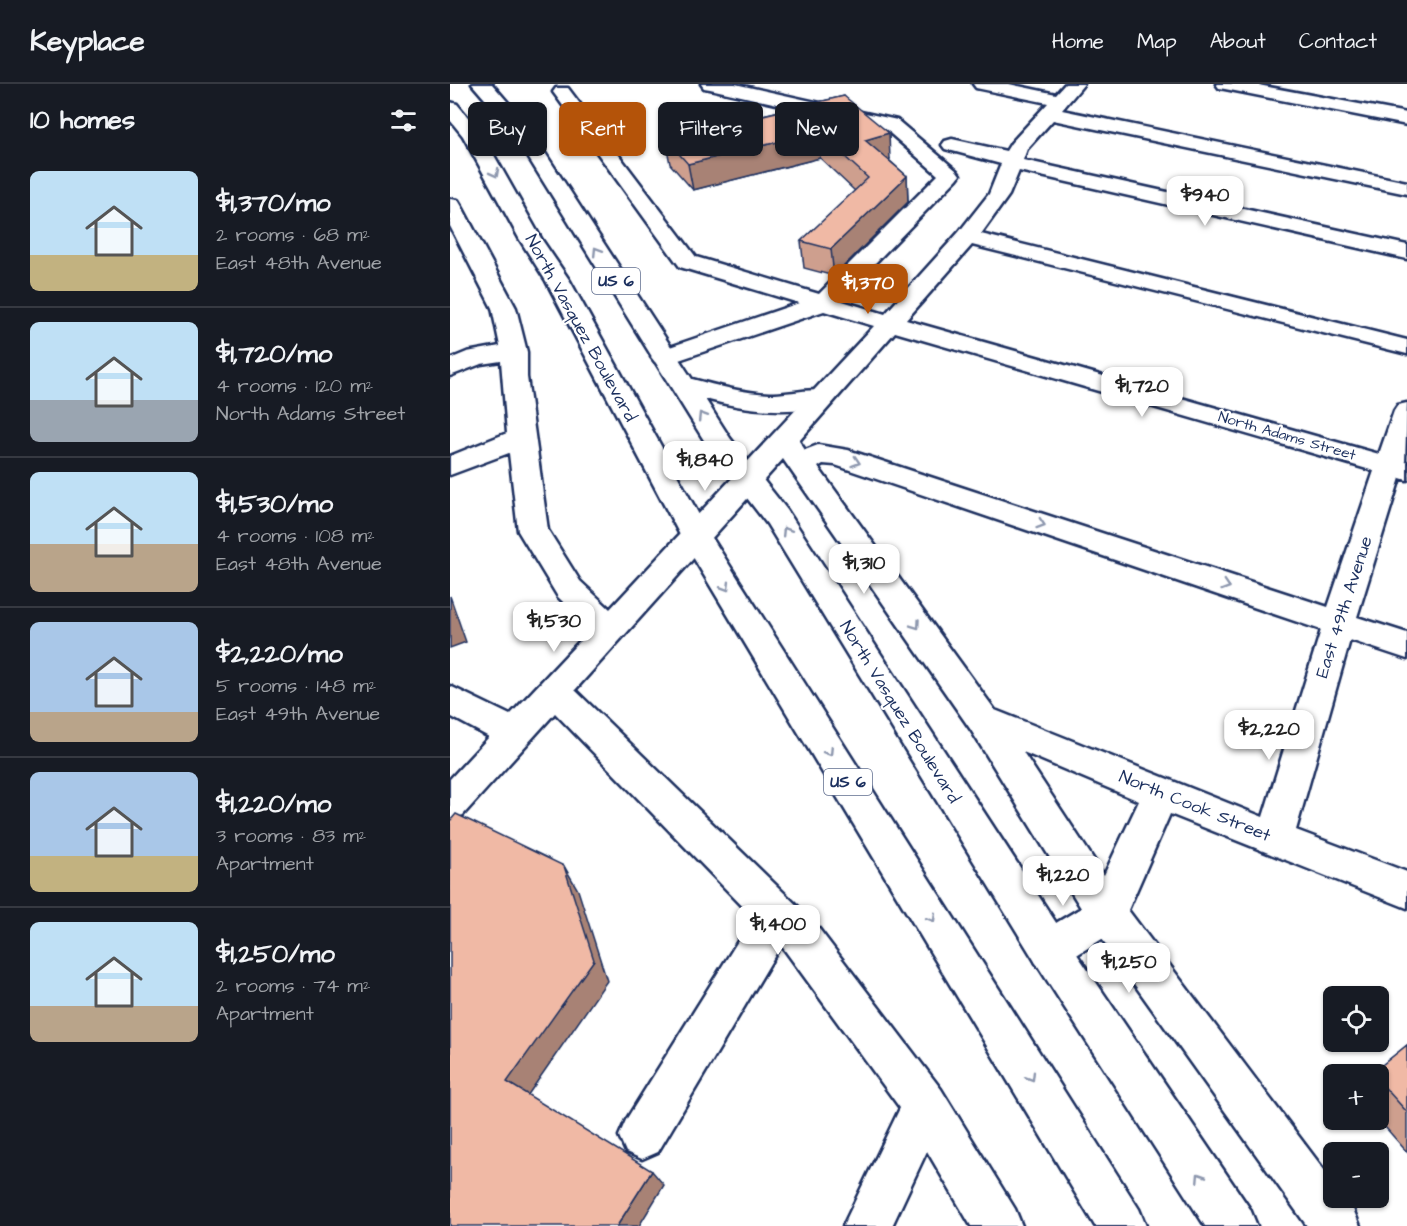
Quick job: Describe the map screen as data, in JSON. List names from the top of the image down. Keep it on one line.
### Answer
{"streets":{"main road":["US 6","North Vasquez Boulevard","North Adams Street","East 49th Avenue","North Cook Street"]},"crossings":[["North Adams Street","East 49th Avenue"],["East 49th Avenue","North Cook Street"]],"page":{"header":"Keyplace","nav":["Home","Map","About","Contact"],"heading":"10 homes","chip":["Buy","Rent","Filters","New"],"list":[{"name":"$1,370/mo","note":"2 rooms · 68 m² · East 48th Avenue"},{"name":"$1,720/mo","note":"4 rooms · 120 m² · North Adams Street"},{"name":"$1,530/mo","note":"4 rooms · 108 m² · East 48th Avenue"},{"name":"$2,220/mo","note":"5 rooms · 148 m² · East 49th Avenue"},{"name":"$1,220/mo","note":"3 rooms · 83 m² · Apartment"},{"name":"$1,250/mo","note":"2 rooms · 74 m² · Apartment"}],"price":["$940","$1,370","$1,720","$1,840","$1,310","$1,530","$2,220","$1,220","$1,400","$1,250"],"map_buttons":["+","−"]}}
